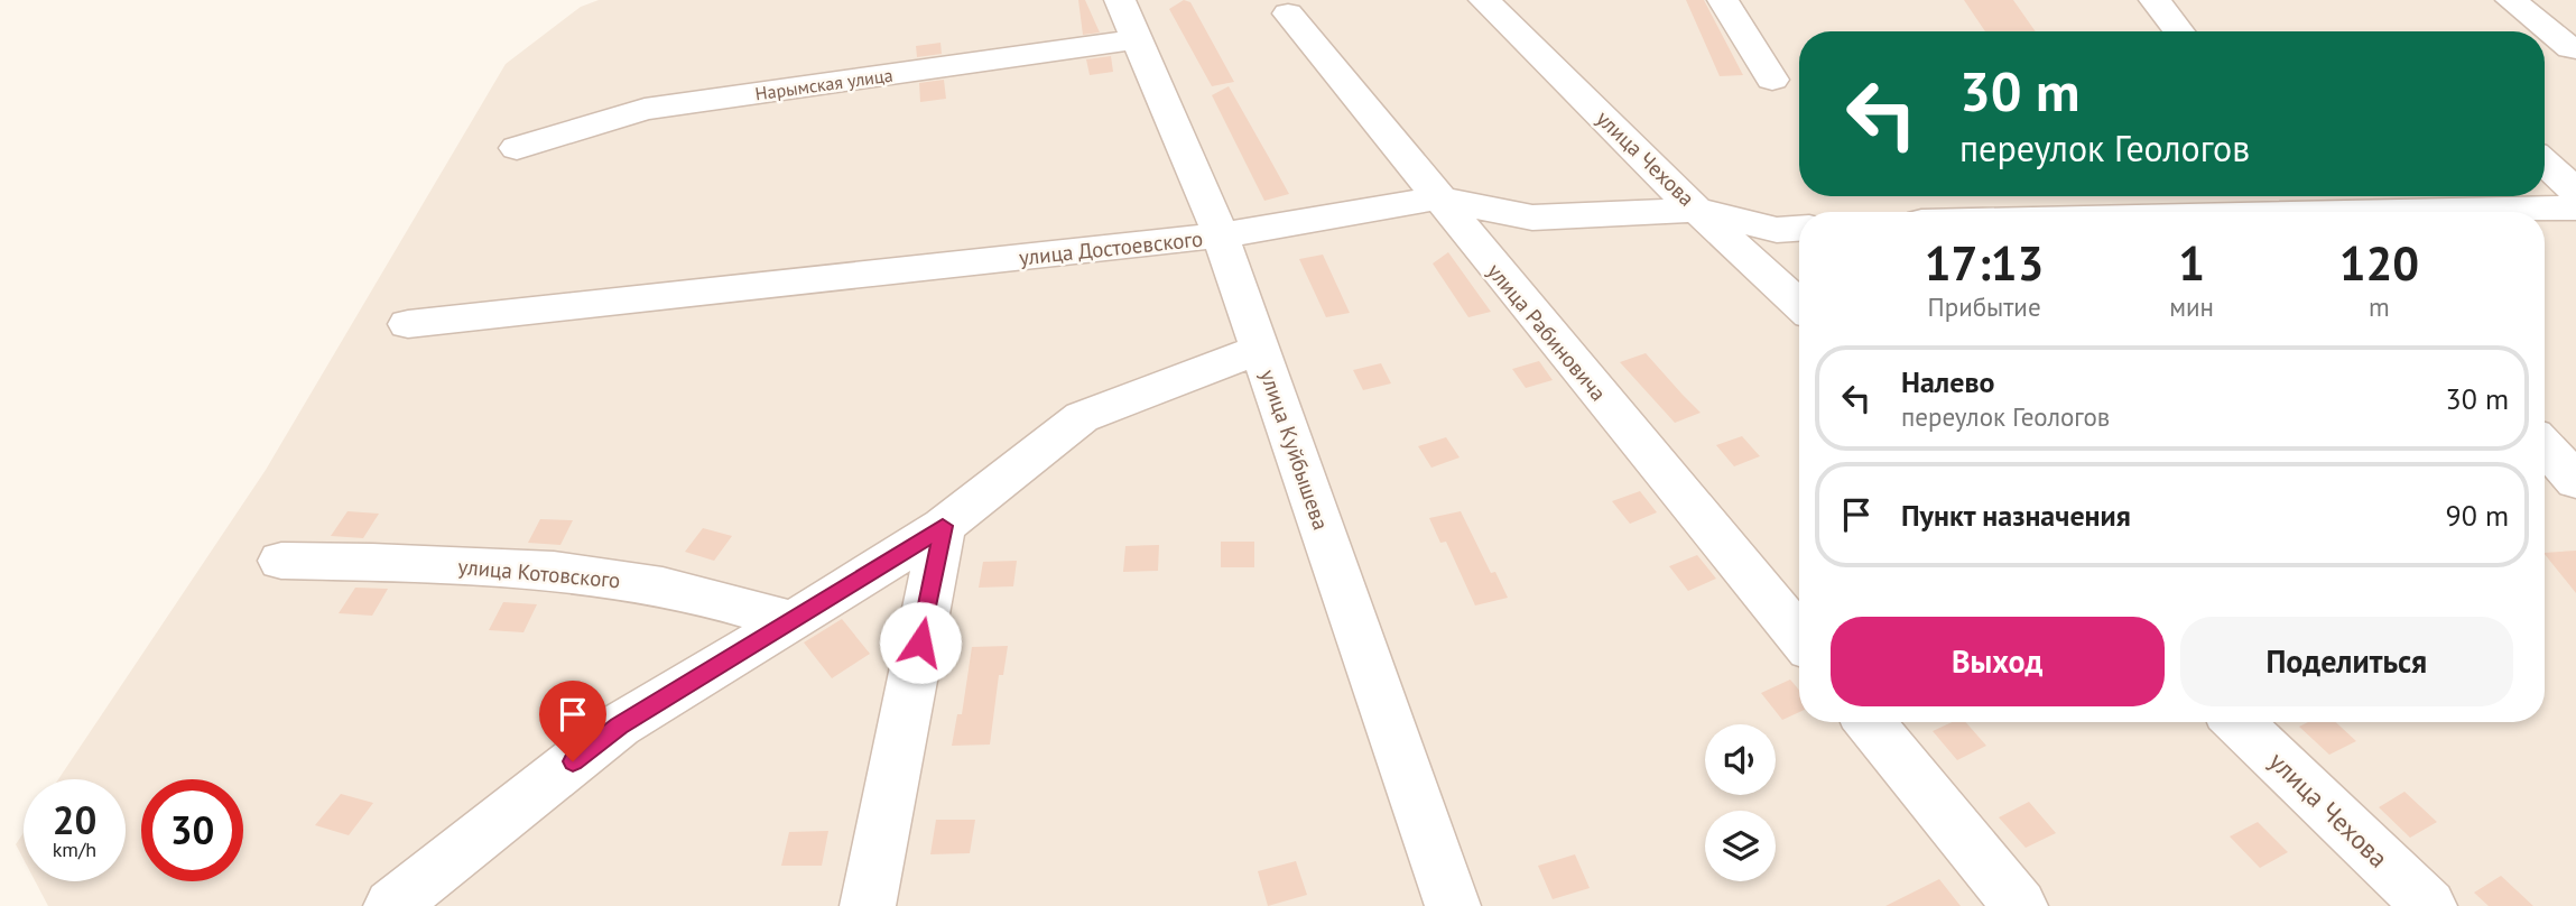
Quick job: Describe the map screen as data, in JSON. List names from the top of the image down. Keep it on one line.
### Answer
{"streets":{"street":["Нарымская улица","улица Чехова","улица Достоевского","улица Рабиновича","улица Куйбышева","улица Котовского"]},"crossings":[["Нарымская улица","улица Куйбышева"],["улица Чехова","улица Достоевского"],["улица Достоевского","улица Рабиновича"],["улица Достоевского","улица Куйбышева"]],"page":{"turn":["30 m","переулок Геологов"],"eta":["17:13","Прибытие","1","мин","120","m"],"list":[{"name":"Налево","note":"переулок Геологов","value":"30 m"},{"name":"Пункт назначения","value":"90 m"}],"buttons":["Выход","Поделиться"],"speed":"20 km/h","limit":"30"}}
